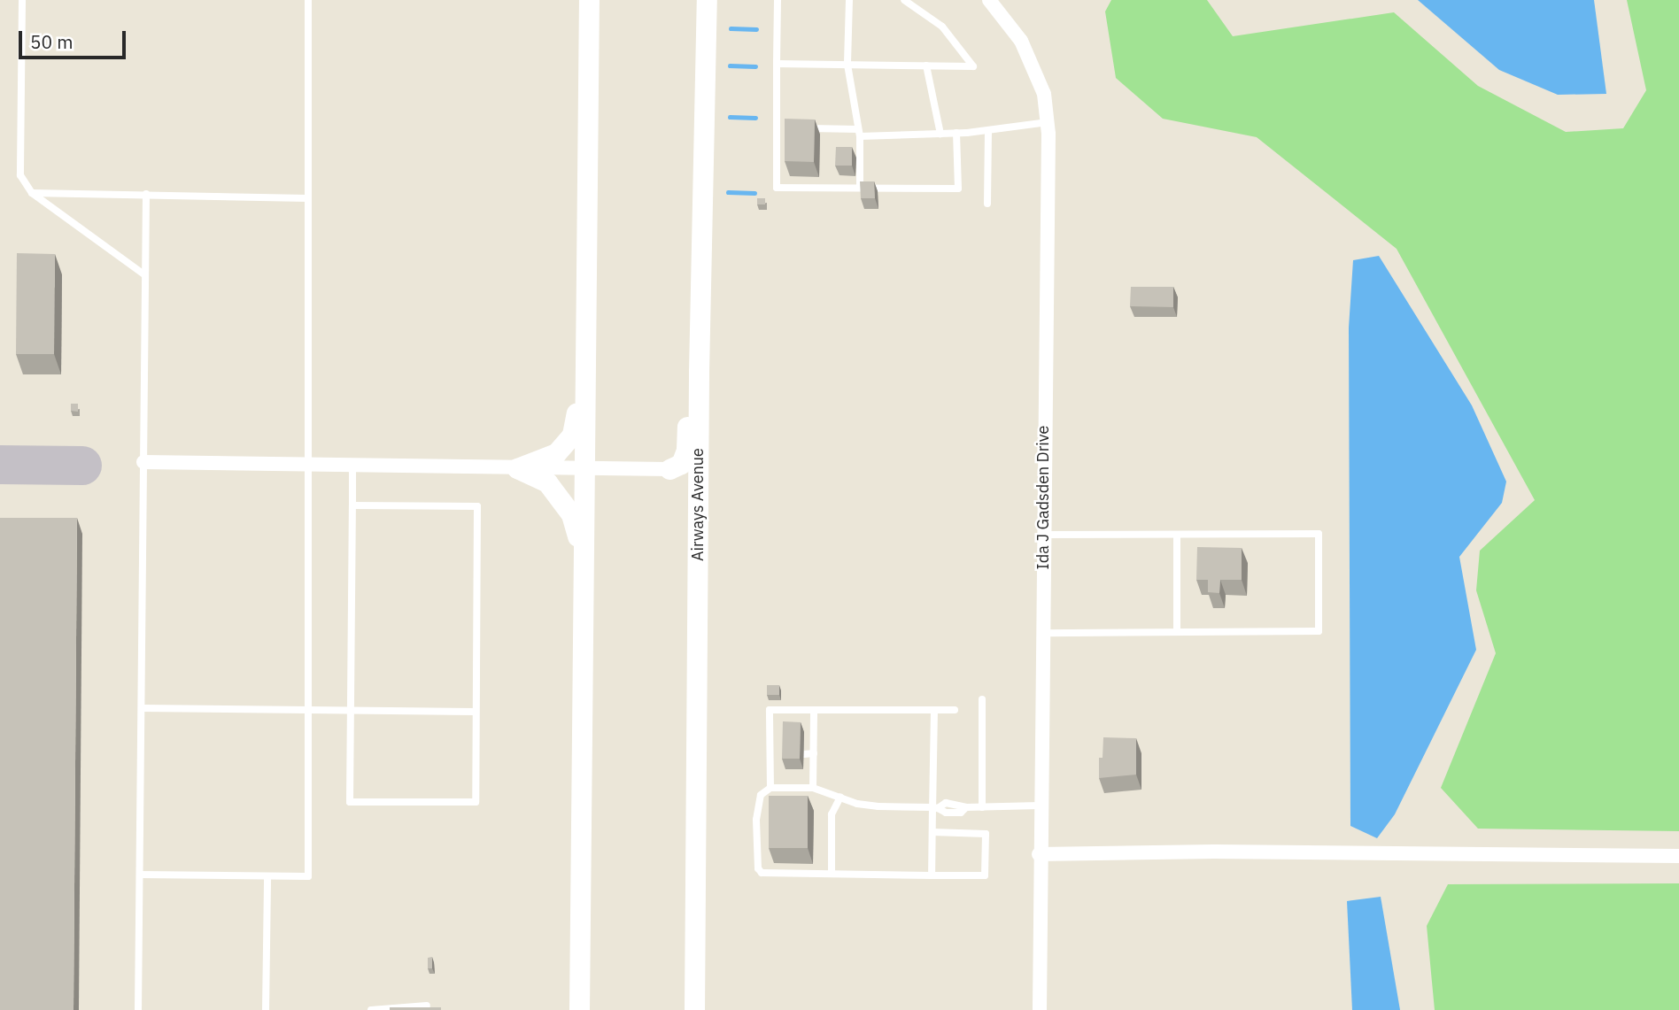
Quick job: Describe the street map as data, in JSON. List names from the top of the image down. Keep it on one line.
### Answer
{"streets":{"main road":["Airways Avenue"],"street":["Ida J Gadsden Drive"]},"scale_bar":"50 m"}
